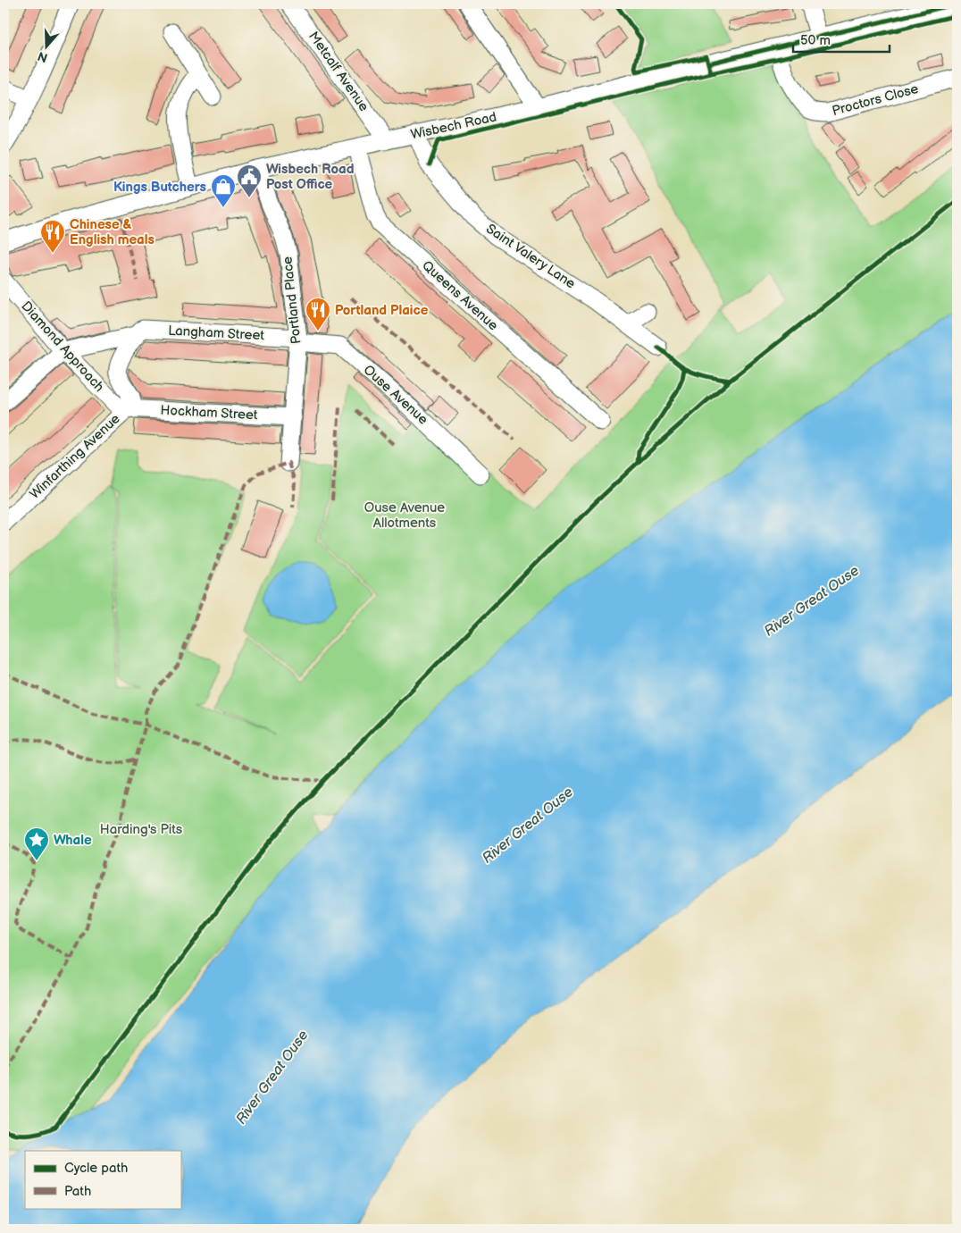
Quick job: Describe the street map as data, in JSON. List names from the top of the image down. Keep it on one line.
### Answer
{"streets":{"street":["Metcalf Avenue","Proctors Close","Wisbech Road","Saint Valery Lane","Queens Avenue","Portland Place","Langham Street","Diamond Approach","Ouse Avenue","Hockham Street","Winfarthing Avenue"]},"crossings":[["Metcalf Avenue","Wisbech Road"],["Proctors Close","Wisbech Road"],["Wisbech Road","Saint Valery Lane"],["Wisbech Road","Queens Avenue"],["Wisbech Road","Portland Place"],["Portland Place","Langham Street"],["Portland Place","Ouse Avenue"],["Portland Place","Hockham Street"],["Langham Street","Diamond Approach"],["Langham Street","Ouse Avenue"],["Diamond Approach","Hockham Street"],["Diamond Approach","Winfarthing Avenue"],["Hockham Street","Winfarthing Avenue"]],"water":["River Great Ouse"],"parks":["Ouse Avenue Allotments","Harding's Pits"],"places":{"public building":["Wisbech Road Post Office"],"shop":["Kings Butchers"],"restaurant":["Chinese & English meals","Portland Plaice"],"place":["Whale"]},"legend":["Cycle path","Path"],"scale_bar":"50 m","north":"bottom"}
